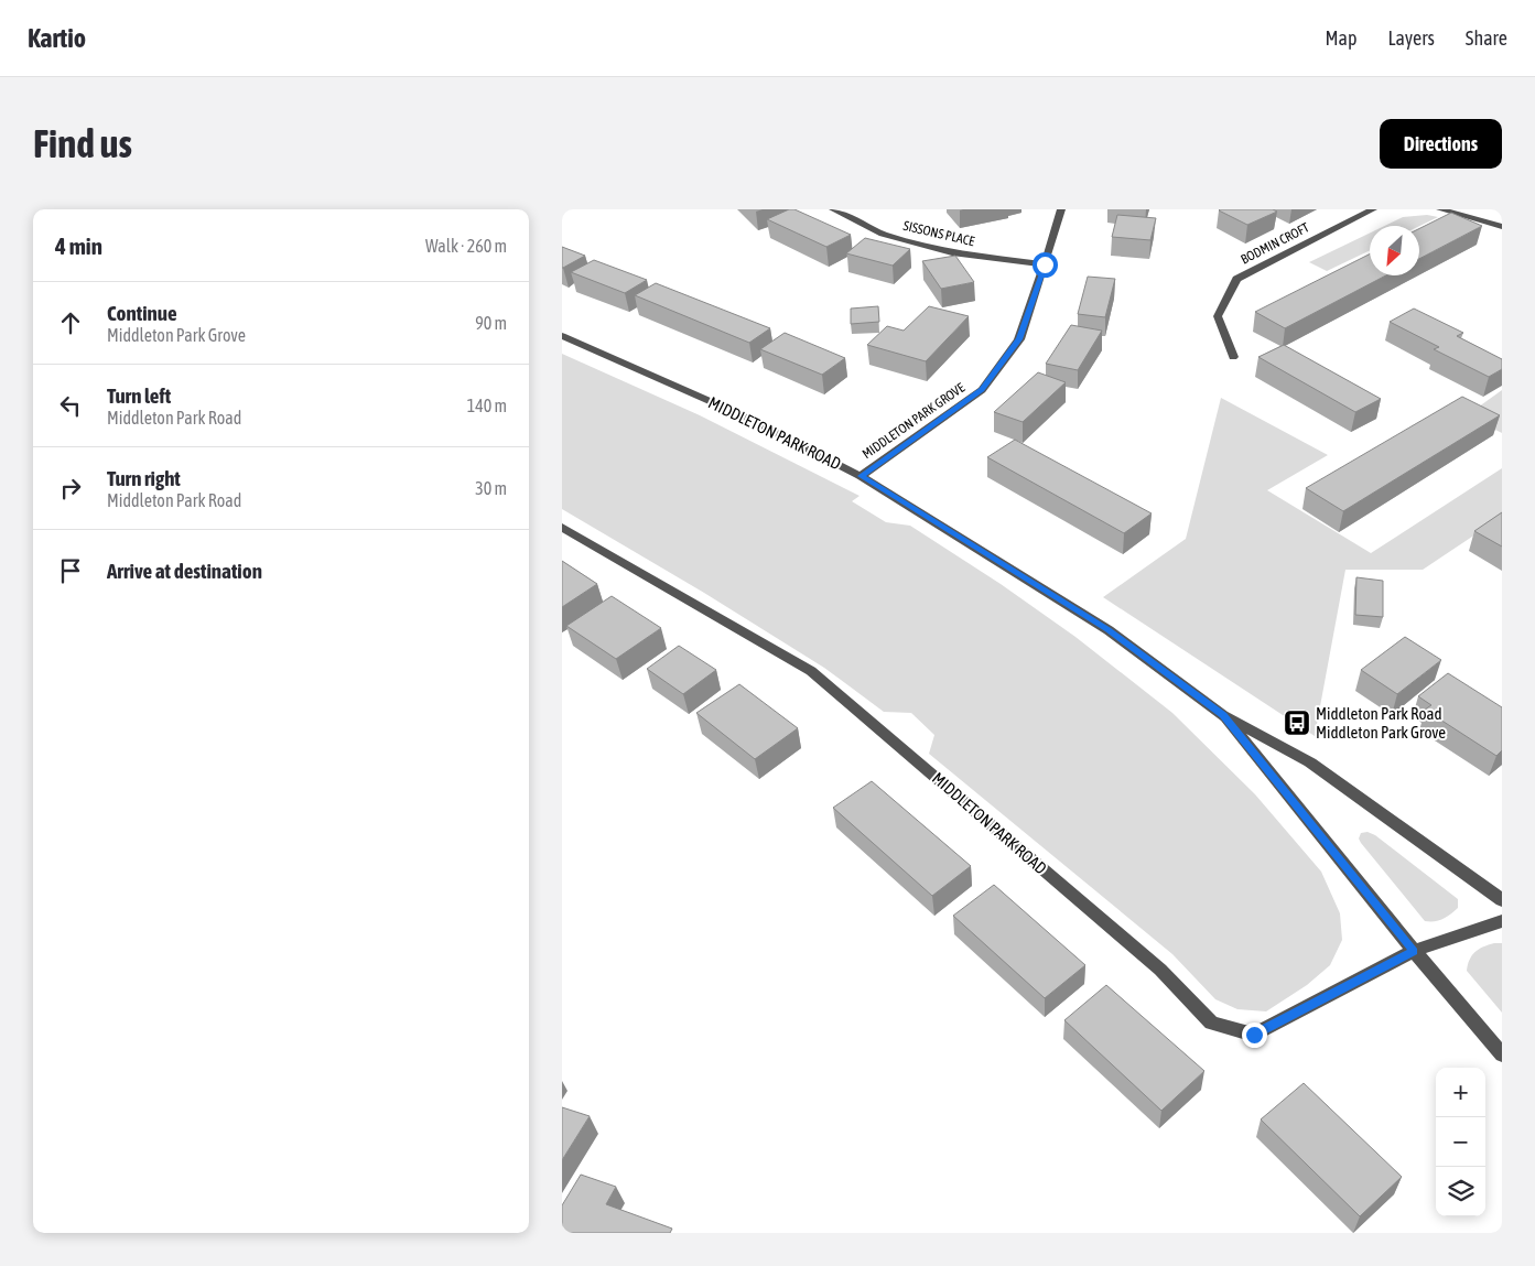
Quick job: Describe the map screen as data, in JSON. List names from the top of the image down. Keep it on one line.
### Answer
{"streets":{"street":["SISSONS PLACE","BODMIN CROFT","MIDDLETON PARK GROVE","MIDDLETON PARK ROAD"]},"crossings":[["SISSONS PLACE","MIDDLETON PARK GROVE"],["MIDDLETON PARK GROVE","MIDDLETON PARK ROAD"]],"places":{"bus stop":["Middleton Park Road Middleton Park Grove"]},"north":"bottom left","page":{"header":"Kartio","nav":["Map","Layers","Share"],"buttons":"Directions","title":"Find us","heading":["4 min","Walk · 260 m"],"list":[["Continue","Middleton Park Grove","90 m"],["Turn left","Middleton Park Road","140 m"],["Turn right","Middleton Park Road","30 m"],"Arrive at destination"],"map_buttons":["+","−"]}}
